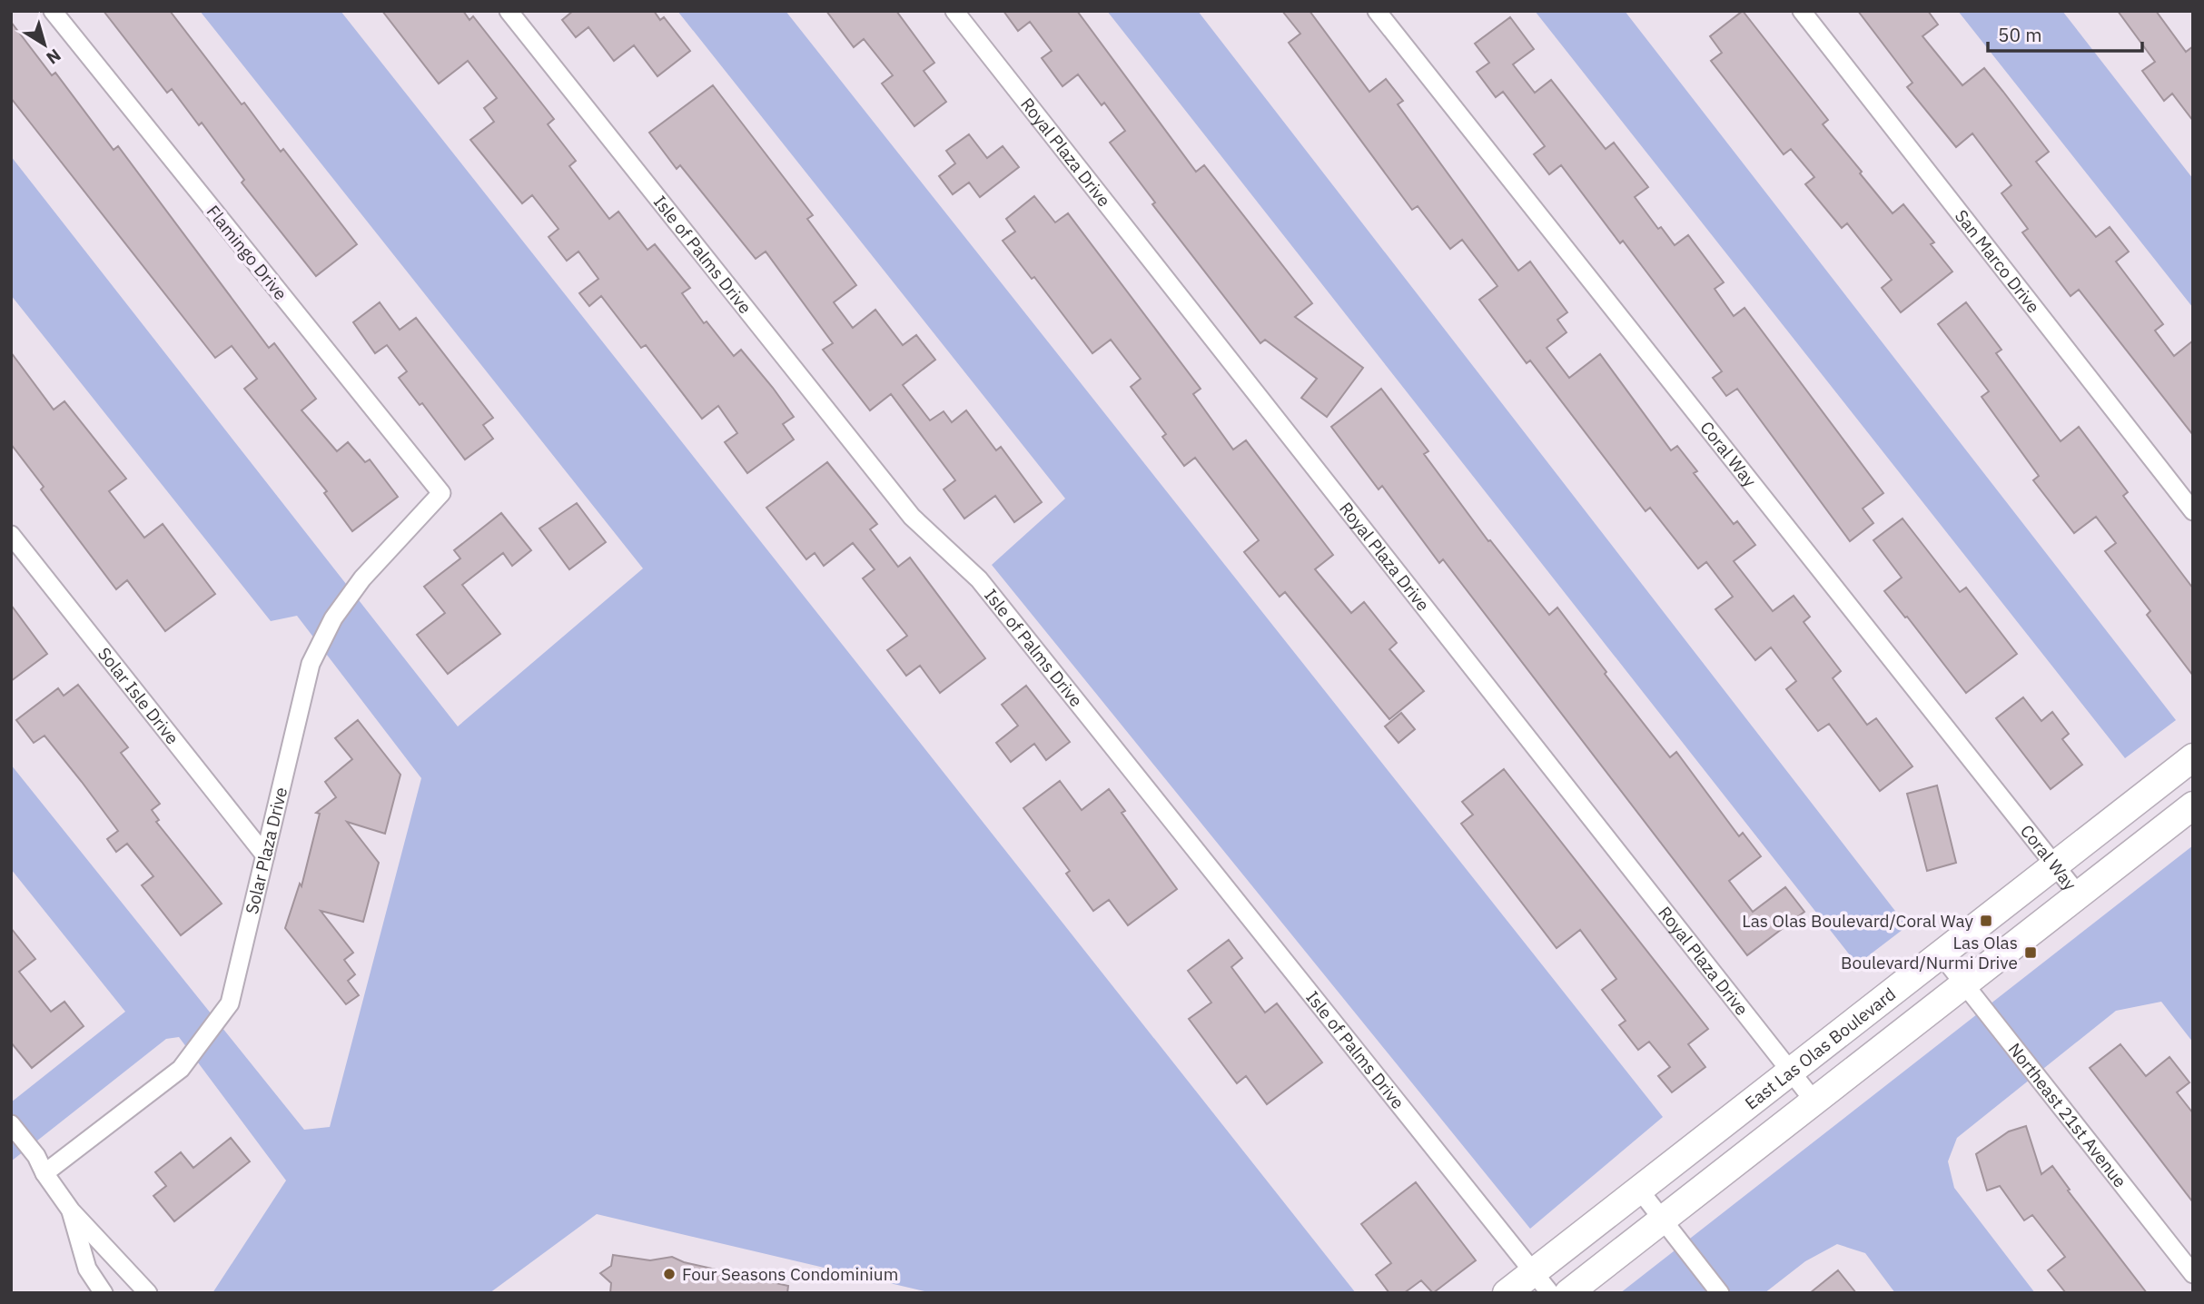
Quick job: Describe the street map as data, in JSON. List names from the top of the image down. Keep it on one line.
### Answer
{"streets":{"main road":["East Las Olas Boulevard"],"street":["Royal Plaza Drive","Flamingo Drive","Isle of Palms Drive","San Marco Drive","Coral Way","Solar Isle Drive","Solar Plaza Drive","Northeast 21st Avenue"]},"crossings":[["Royal Plaza Drive","East Las Olas Boulevard"],["Flamingo Drive","Solar Plaza Drive"],["Isle of Palms Drive","East Las Olas Boulevard"],["Coral Way","East Las Olas Boulevard"],["Solar Isle Drive","Solar Plaza Drive"],["East Las Olas Boulevard","Northeast 21st Avenue"]],"places":{"transit":["Las Olas Boulevard/Coral Way","Las Olas Boulevard/Nurmi Drive"],"other":["Four Seasons Condominium"]},"scale_bar":"50 m","north":"bottom right"}
